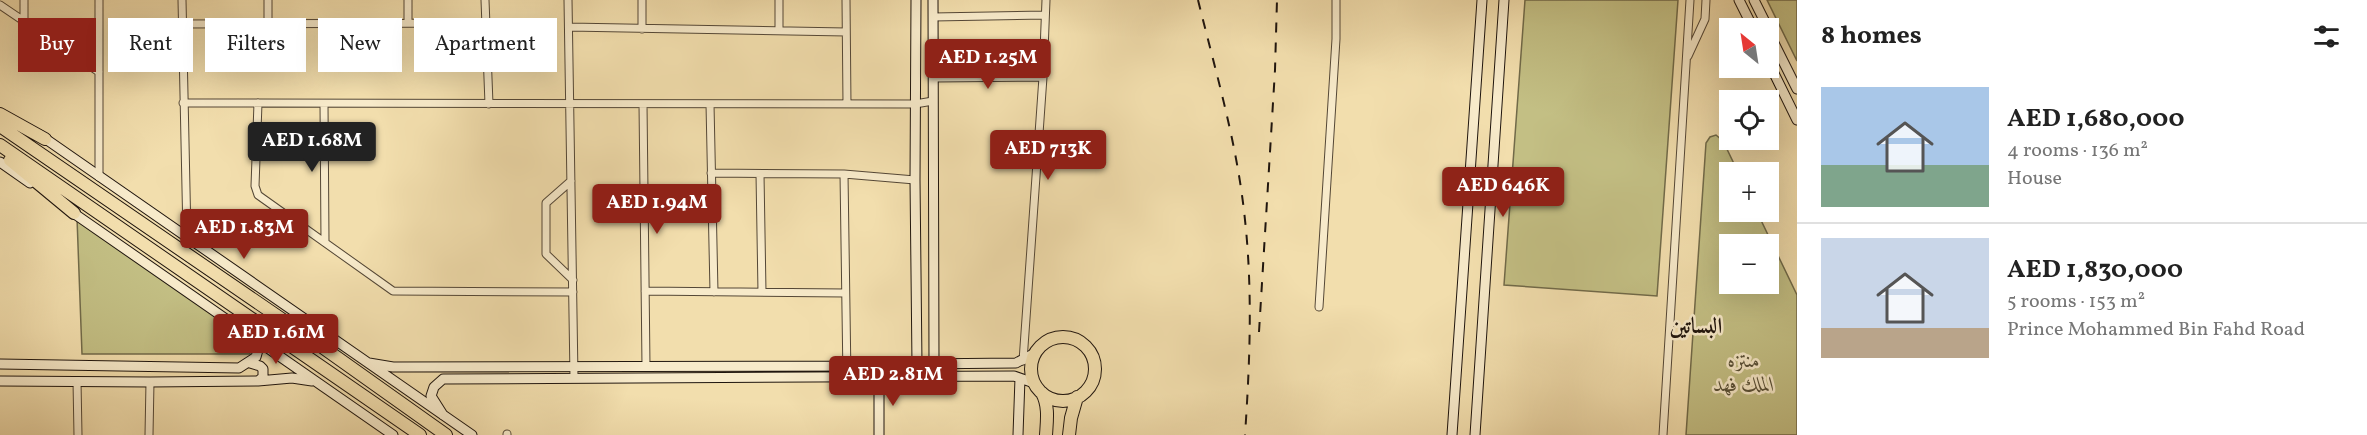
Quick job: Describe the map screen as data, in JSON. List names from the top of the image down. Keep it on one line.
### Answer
{"districts":["البساتين"],"parks":["منتزه الملك فهد"],"north":"top left","page":{"heading":"8 homes","map_buttons":["+","−"],"chip":["Buy","Rent","Filters","New","Apartment"],"price":["AED 1.25M","AED 1.68M","AED 713K","AED 646K","AED 1.94M","AED 1.83M","AED 1.61M","AED 2.81M"],"list":[{"name":"AED 1,680,000","note":"4 rooms · 136 m² · House"},{"name":"AED 1,830,000","note":"5 rooms · 153 m² · Prince Mohammed Bin Fahd Road"}]}}
